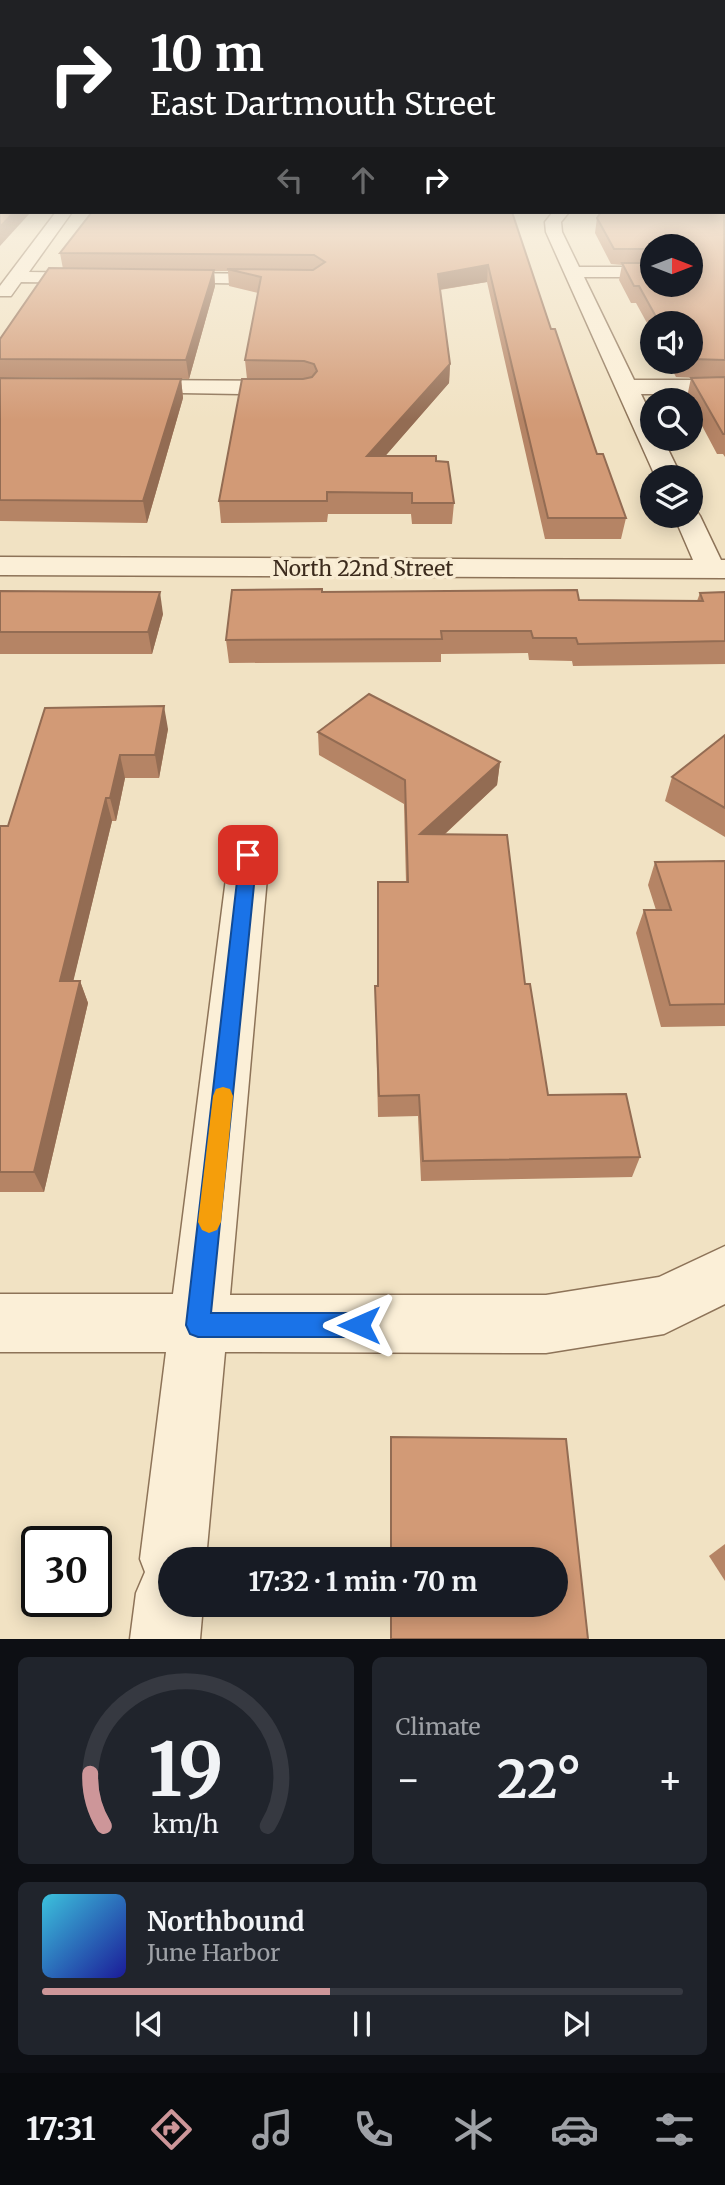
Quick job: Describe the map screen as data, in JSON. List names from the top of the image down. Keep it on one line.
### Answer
{"streets":{"street":["North 22nd Street"]},"north":"right","page":{"turn":["10 m","East Dartmouth Street"],"limit":"30","trip":"17:32 · 1 min · 70 m","tile":"Climate","heat":["−","22°","+"],"song":["Northbound","June Harbor"],"tabs":"17:31","gauge":["19","km/h"]}}
